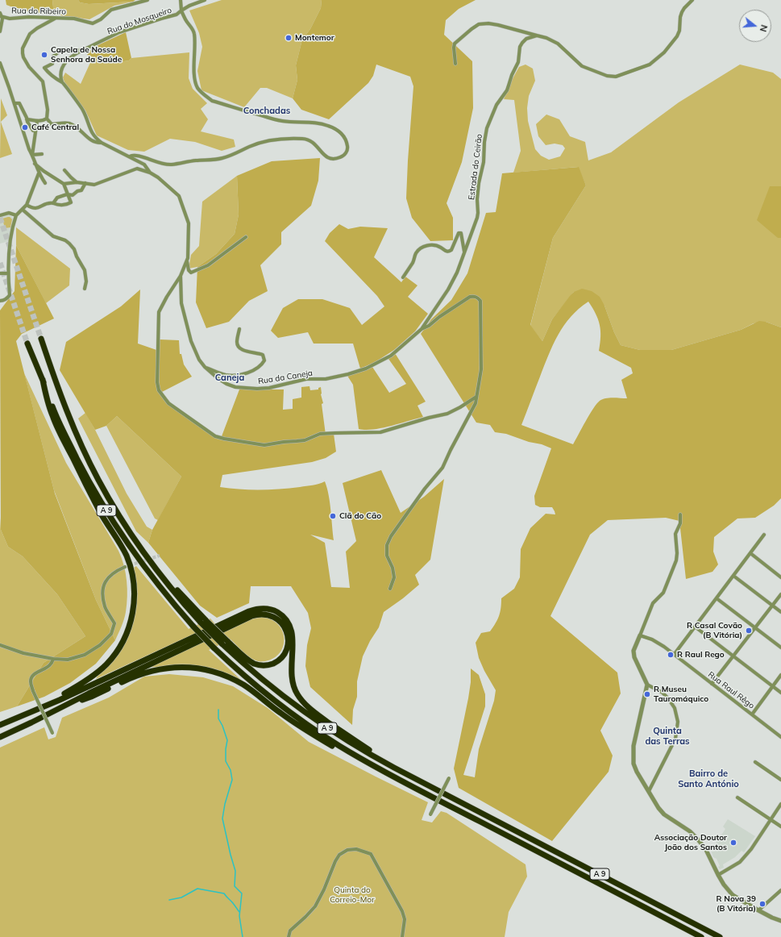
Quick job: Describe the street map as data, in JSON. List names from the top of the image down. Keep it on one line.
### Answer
{"streets":{"highway":["A 9"],"street":["Rua do Ribeiro","Rua do Mosqueiro","Estrada do Ceirão","Rua da Caneja","Rua Raul Rêgo"]},"crossings":[["Estrada do Ceirão","Rua da Caneja"]],"districts":["Conchadas","Caneja","Quinta das Terras","Bairro de Santo António"],"parks":["Quinta do Correio-Mor"],"places":["Montemor","Capela de Nossa Senhora da Saúde","Café Central","Clã do Cão","R Casal Covão (B Vitória)","R Raul Rego","R Museu Tauromáquico","Associação Doutor João dos Santos","R Nova 39 (B Vitória)"],"north":"right"}
